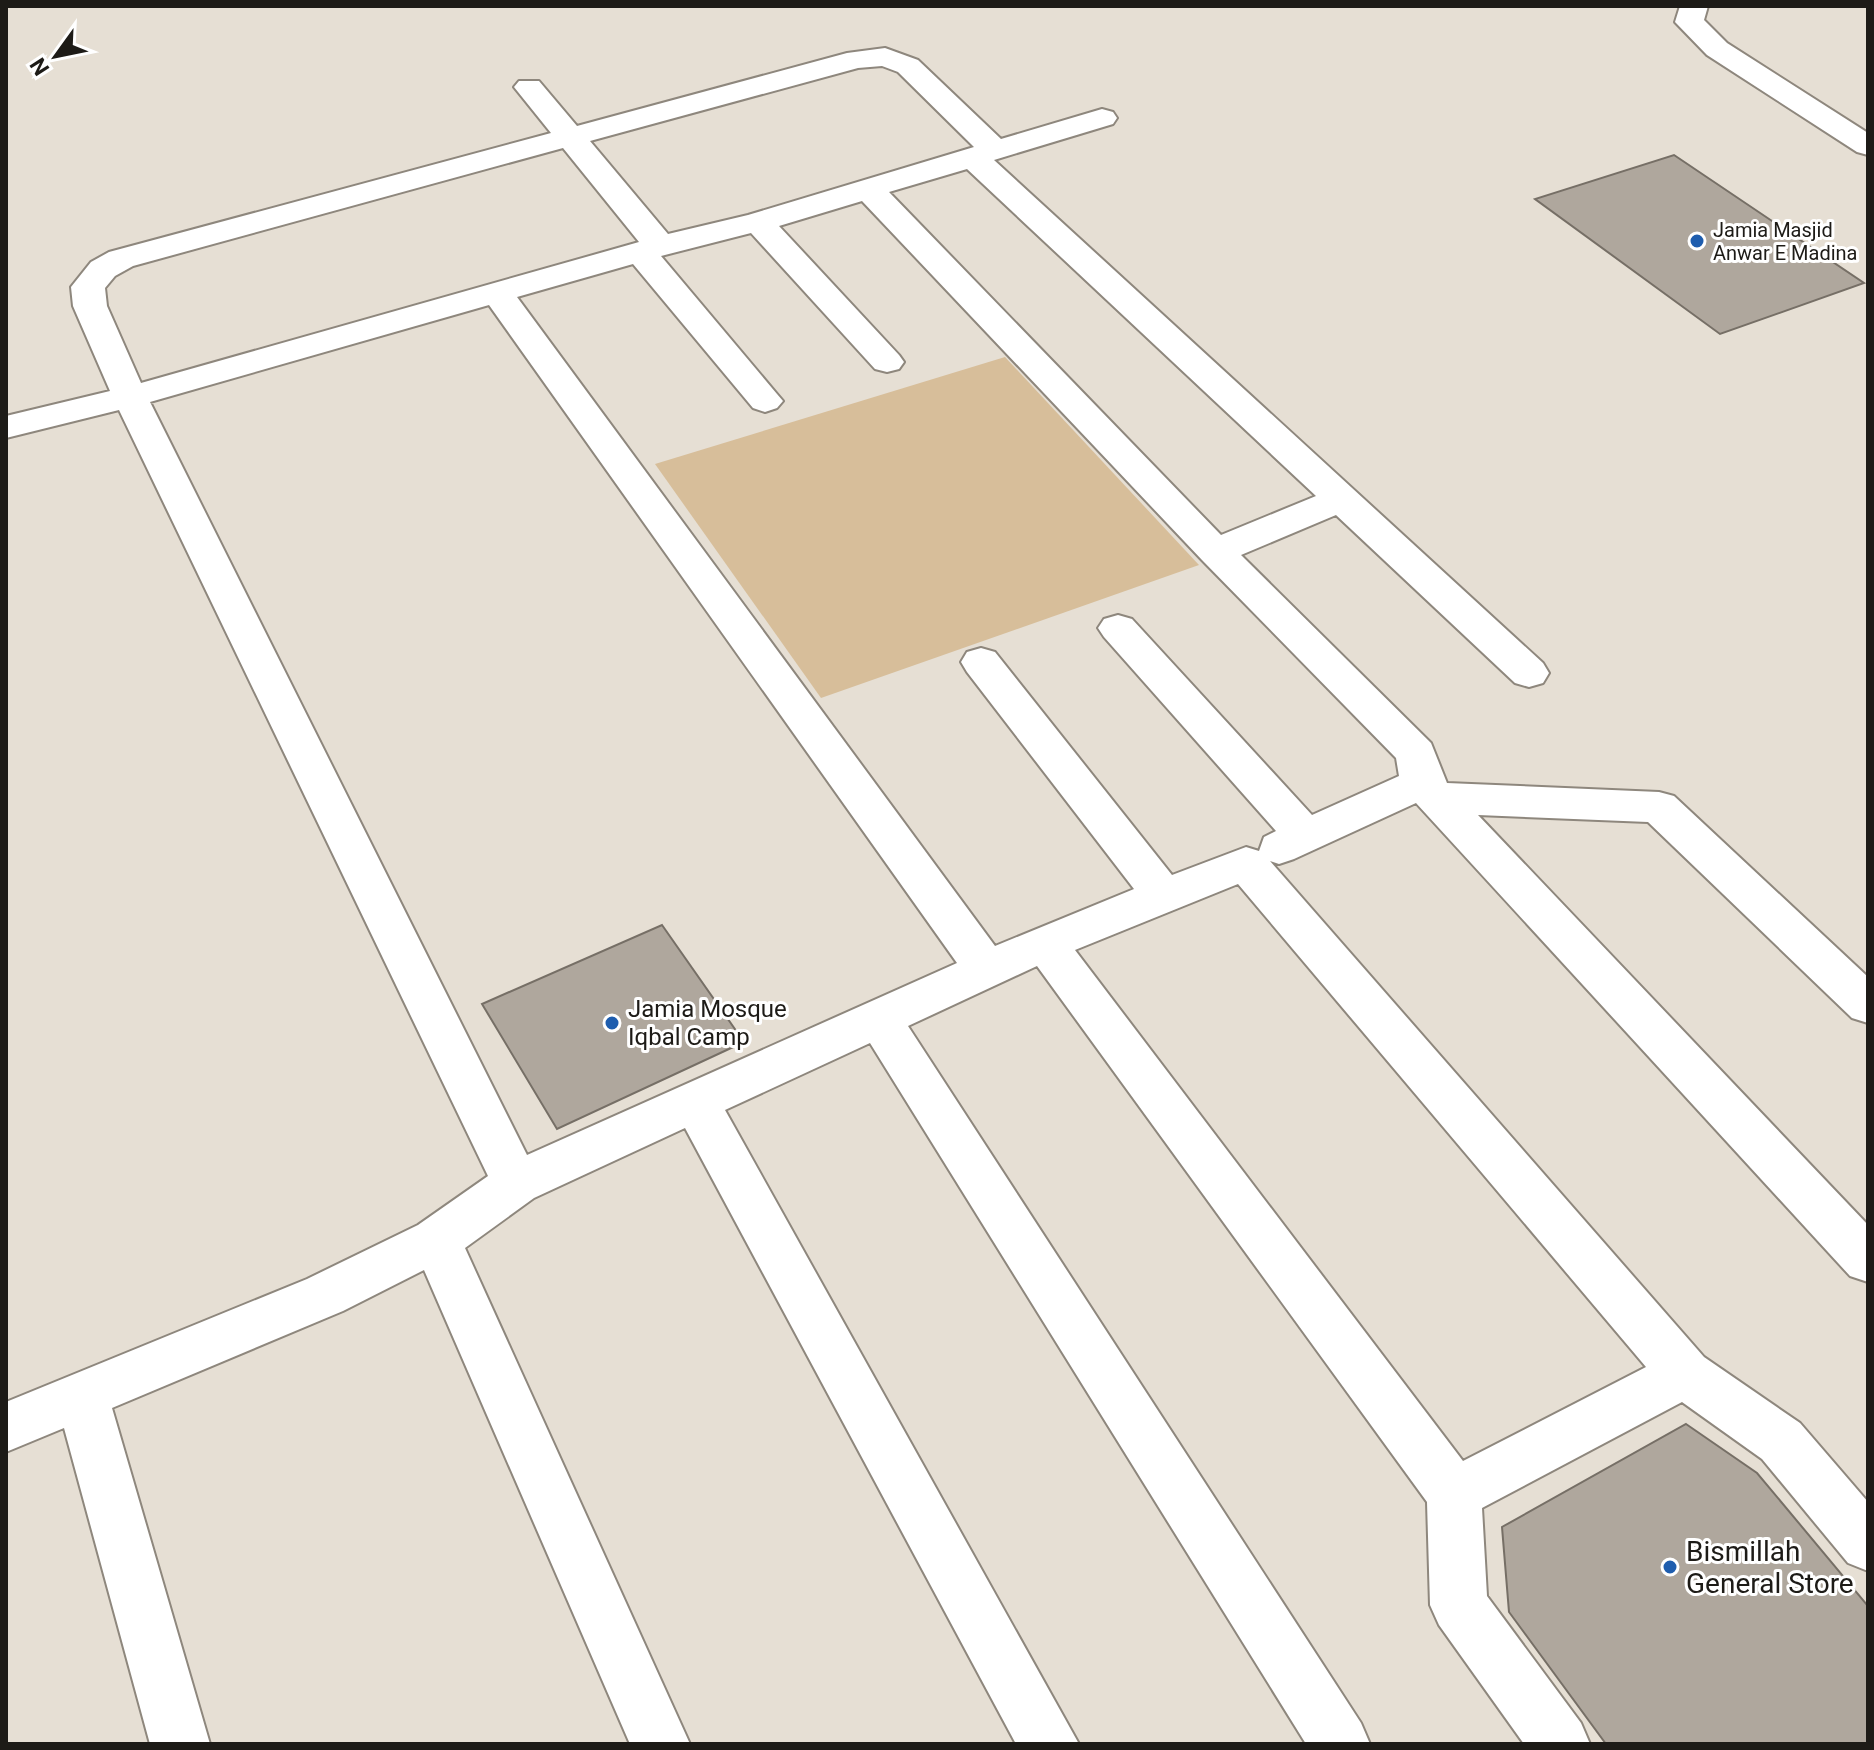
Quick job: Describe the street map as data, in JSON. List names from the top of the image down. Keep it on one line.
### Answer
{"places":["Jamia Masjid Anwar E Madina","Jamia Mosque Iqbal Camp","Bismillah General Store"],"north":"bottom left"}
